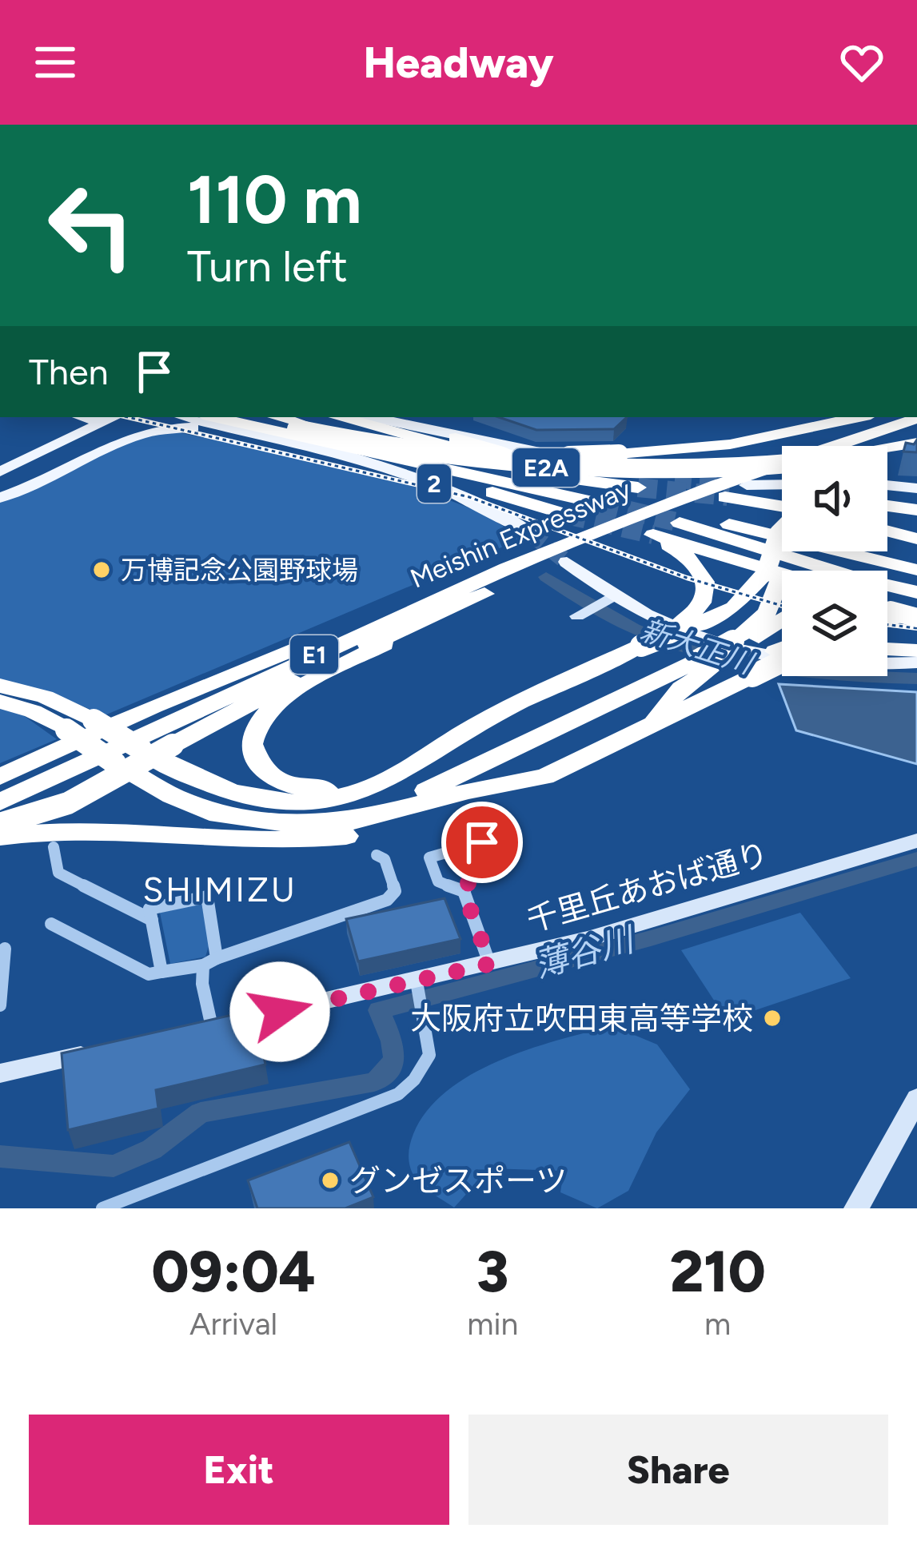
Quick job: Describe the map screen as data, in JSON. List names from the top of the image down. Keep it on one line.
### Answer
{"streets":{"highway":["E2A","Meishin Expressway","E1"],"main road":["2"],"street":["千里丘あおば通り"]},"districts":["SHIMIZU"],"water":["新大正川","薄谷川"],"places":["万博記念公園野球場","大阪府立吹田東高等学校","グンゼスポーツ"],"page":{"header":"Headway","turn":["110 m","Turn left"],"then":"Then","eta":["09:04","Arrival","3","min","210","m"],"buttons":["Exit","Share"]}}
